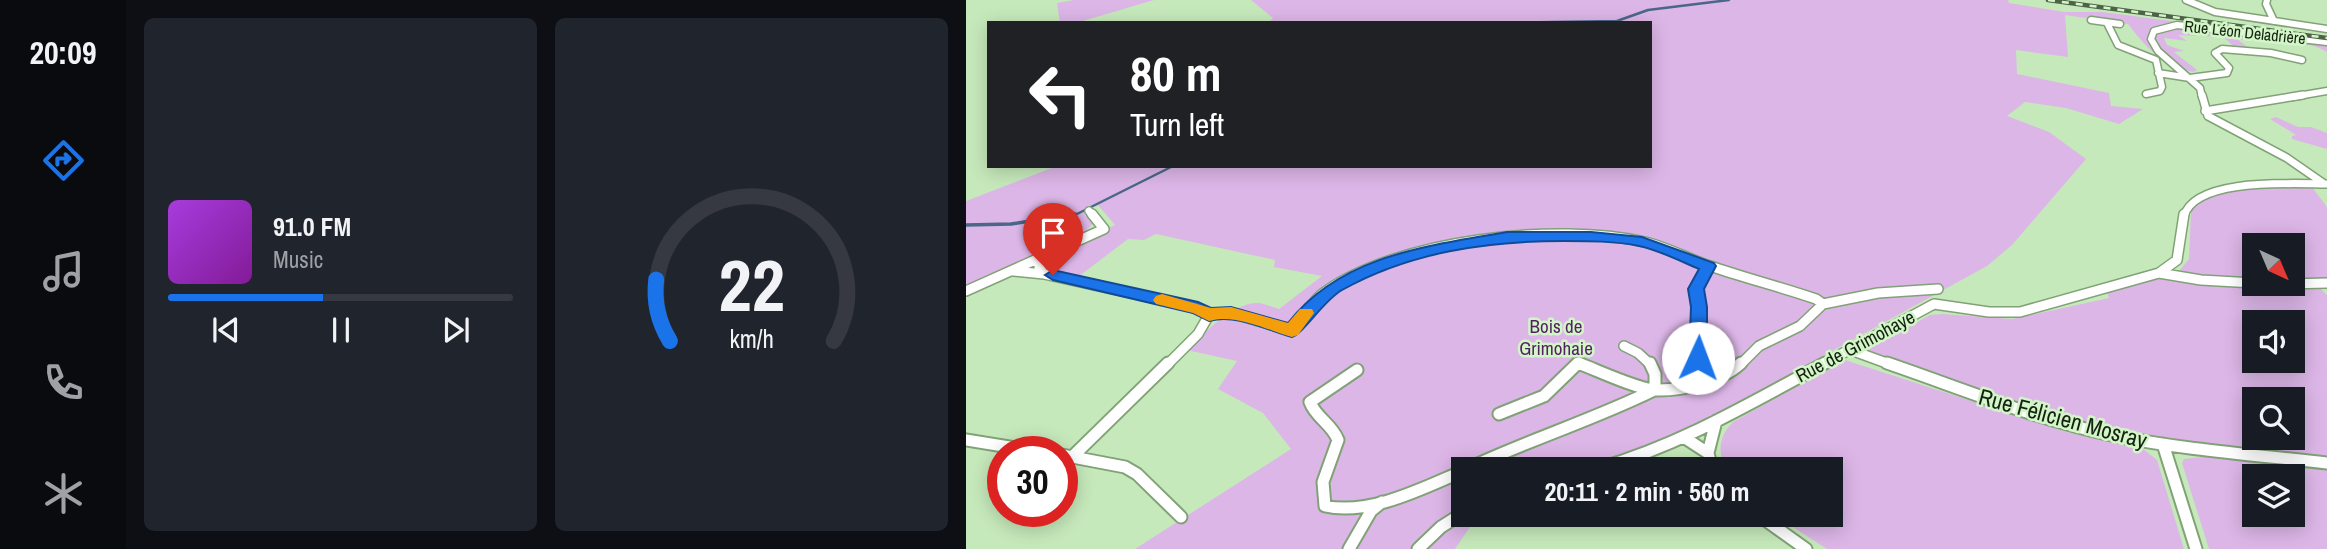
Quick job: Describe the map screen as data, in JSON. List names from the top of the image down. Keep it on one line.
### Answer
{"streets":{"street":["Rue Léon Deladrière","Rue de Grimohaye","Rue Félicien Mosray"]},"crossings":[["Rue de Grimohaye","Rue Félicien Mosray"]],"parks":["Bois de Grimohaie"],"north":"bottom right","page":{"tabs":"20:09","turn":["80 m","Turn left"],"song":["91.0 FM","Music"],"limit":"30","trip":"20:11 · 2 min · 560 m","gauge":["22","km/h"]}}
